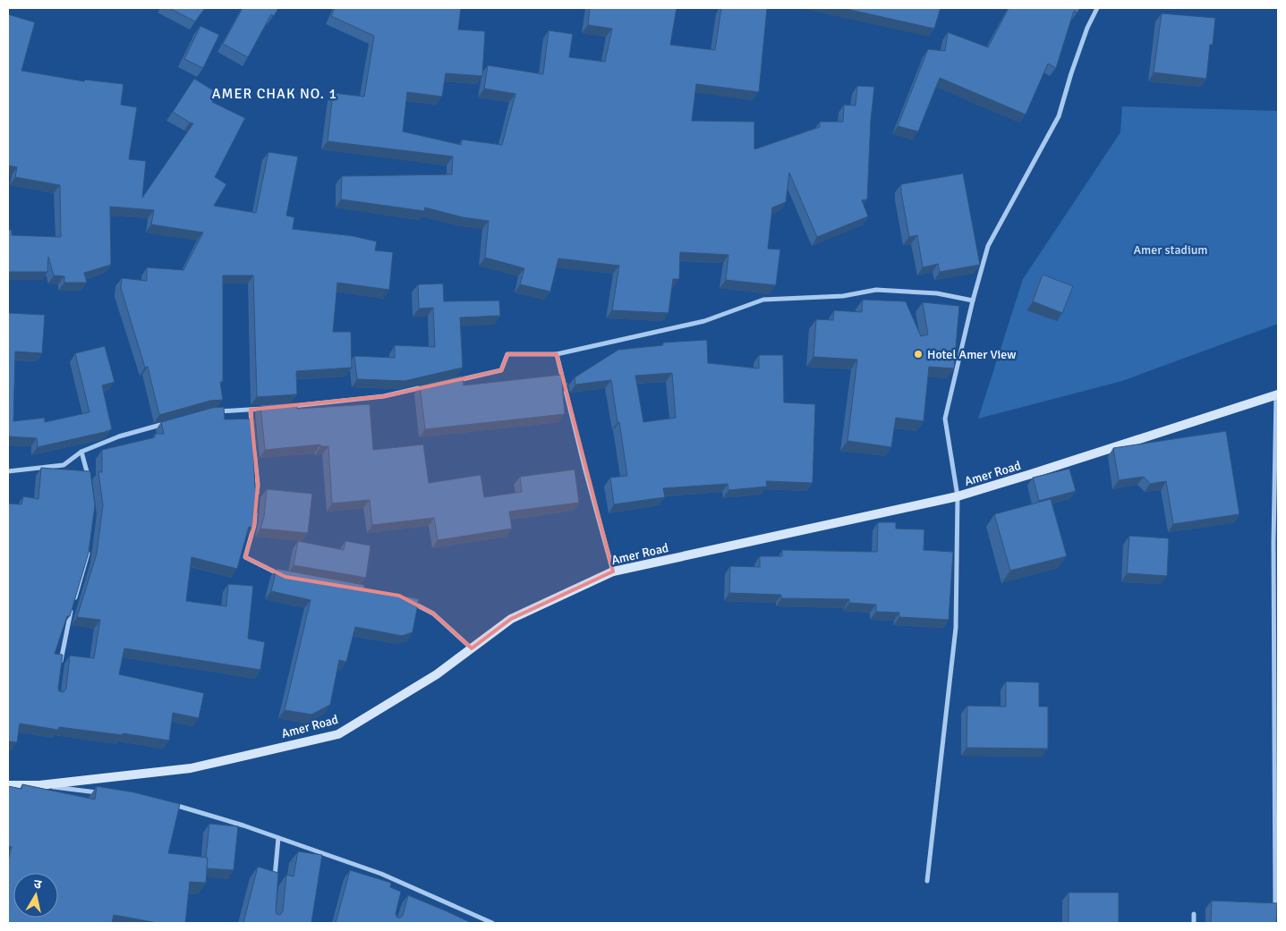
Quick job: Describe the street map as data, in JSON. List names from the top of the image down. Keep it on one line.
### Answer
{"streets":{"main road":["Amer Road"]},"districts":["AMER CHAK NO. 1"],"parks":["Amer stadium"],"places":["Hotel Amer View"],"north":"top"}
